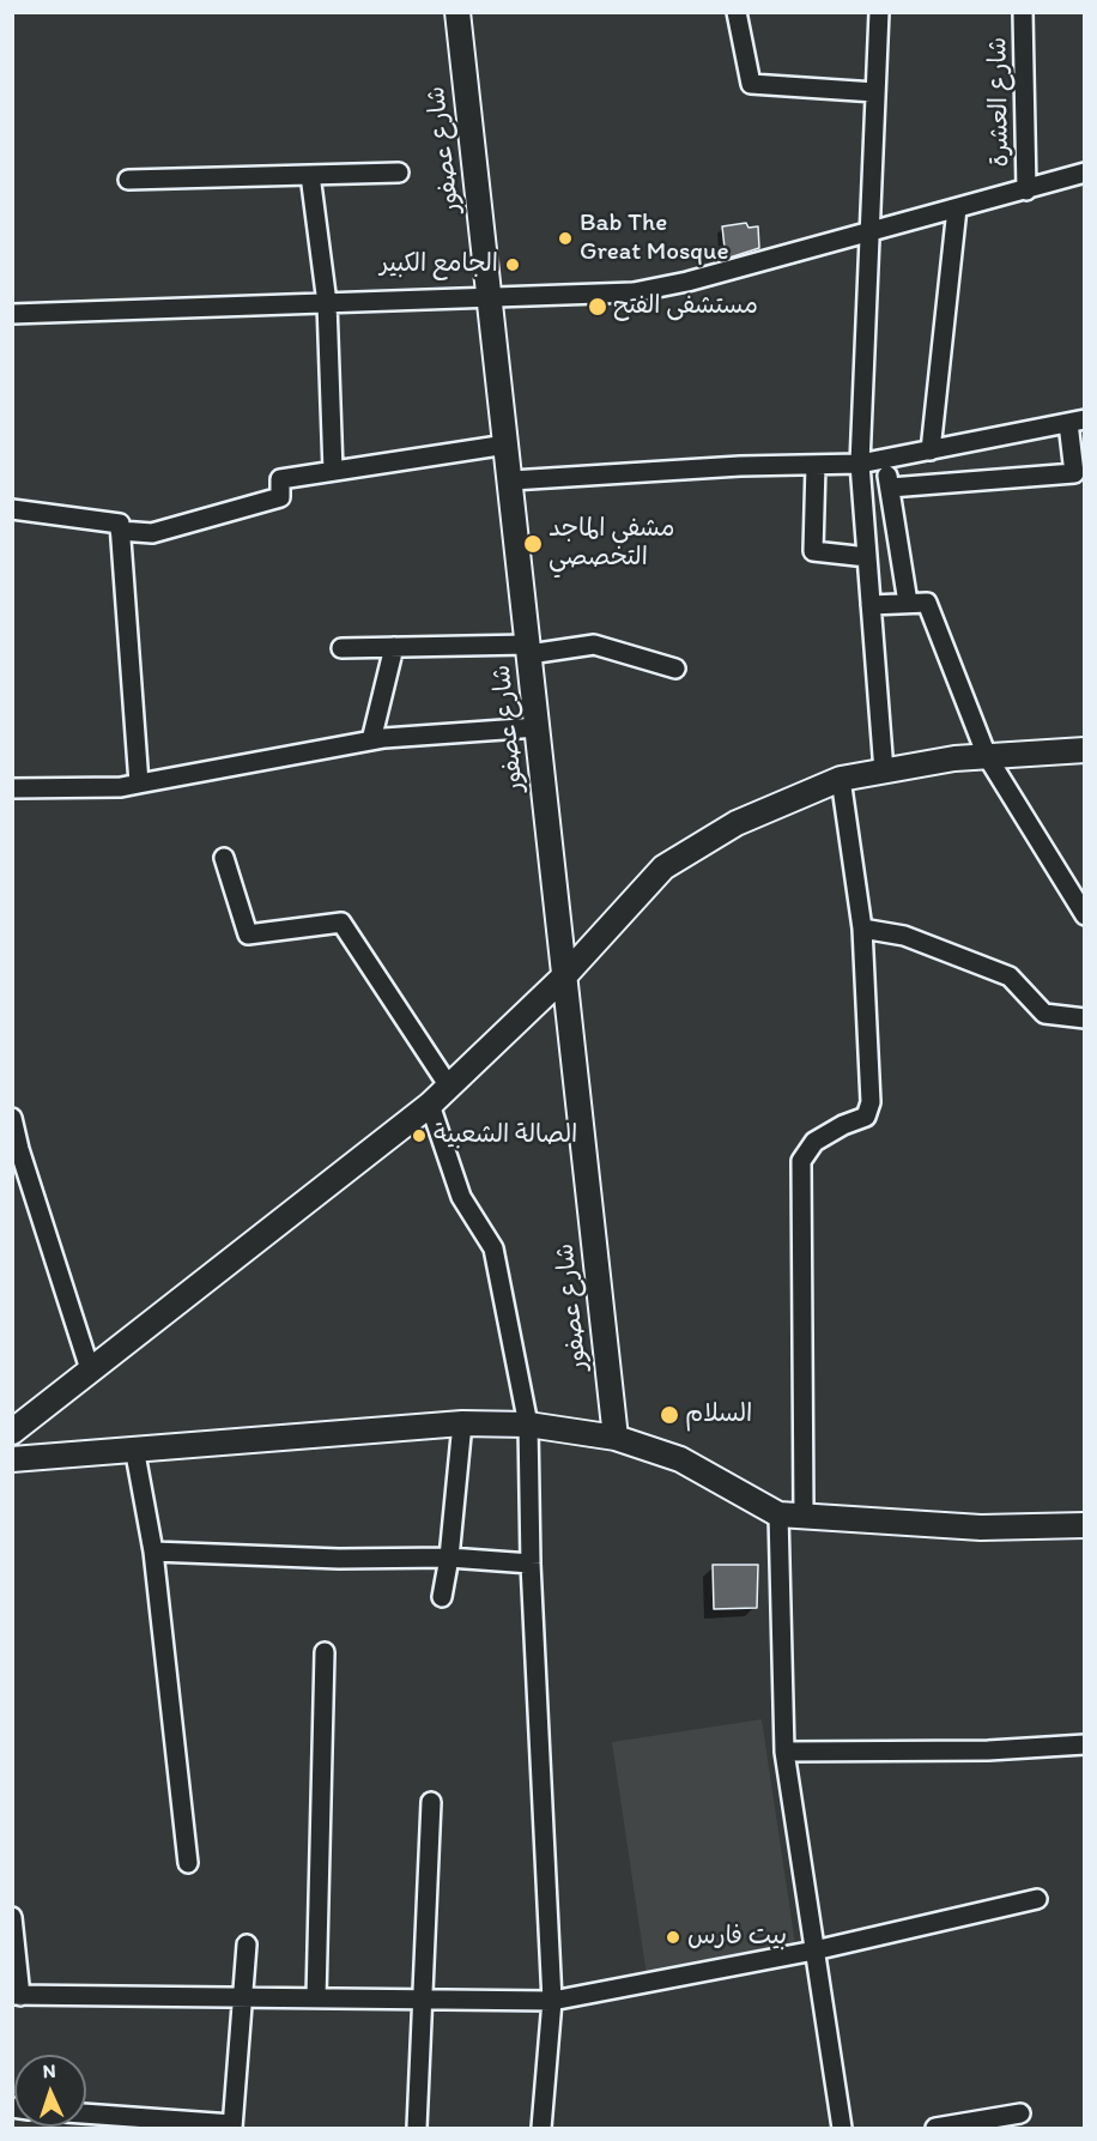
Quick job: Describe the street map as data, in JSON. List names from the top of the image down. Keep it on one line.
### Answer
{"streets":{"main road":["شارع عصفور"],"street":["شارع العشرة"]},"places":["Bab The Great Mosque","الجامع الكبير","مستشفى الفتح","مشفى الماجد التخصصي","الصالة الشعبية","السلام","بيت فارس"],"north":"top"}
